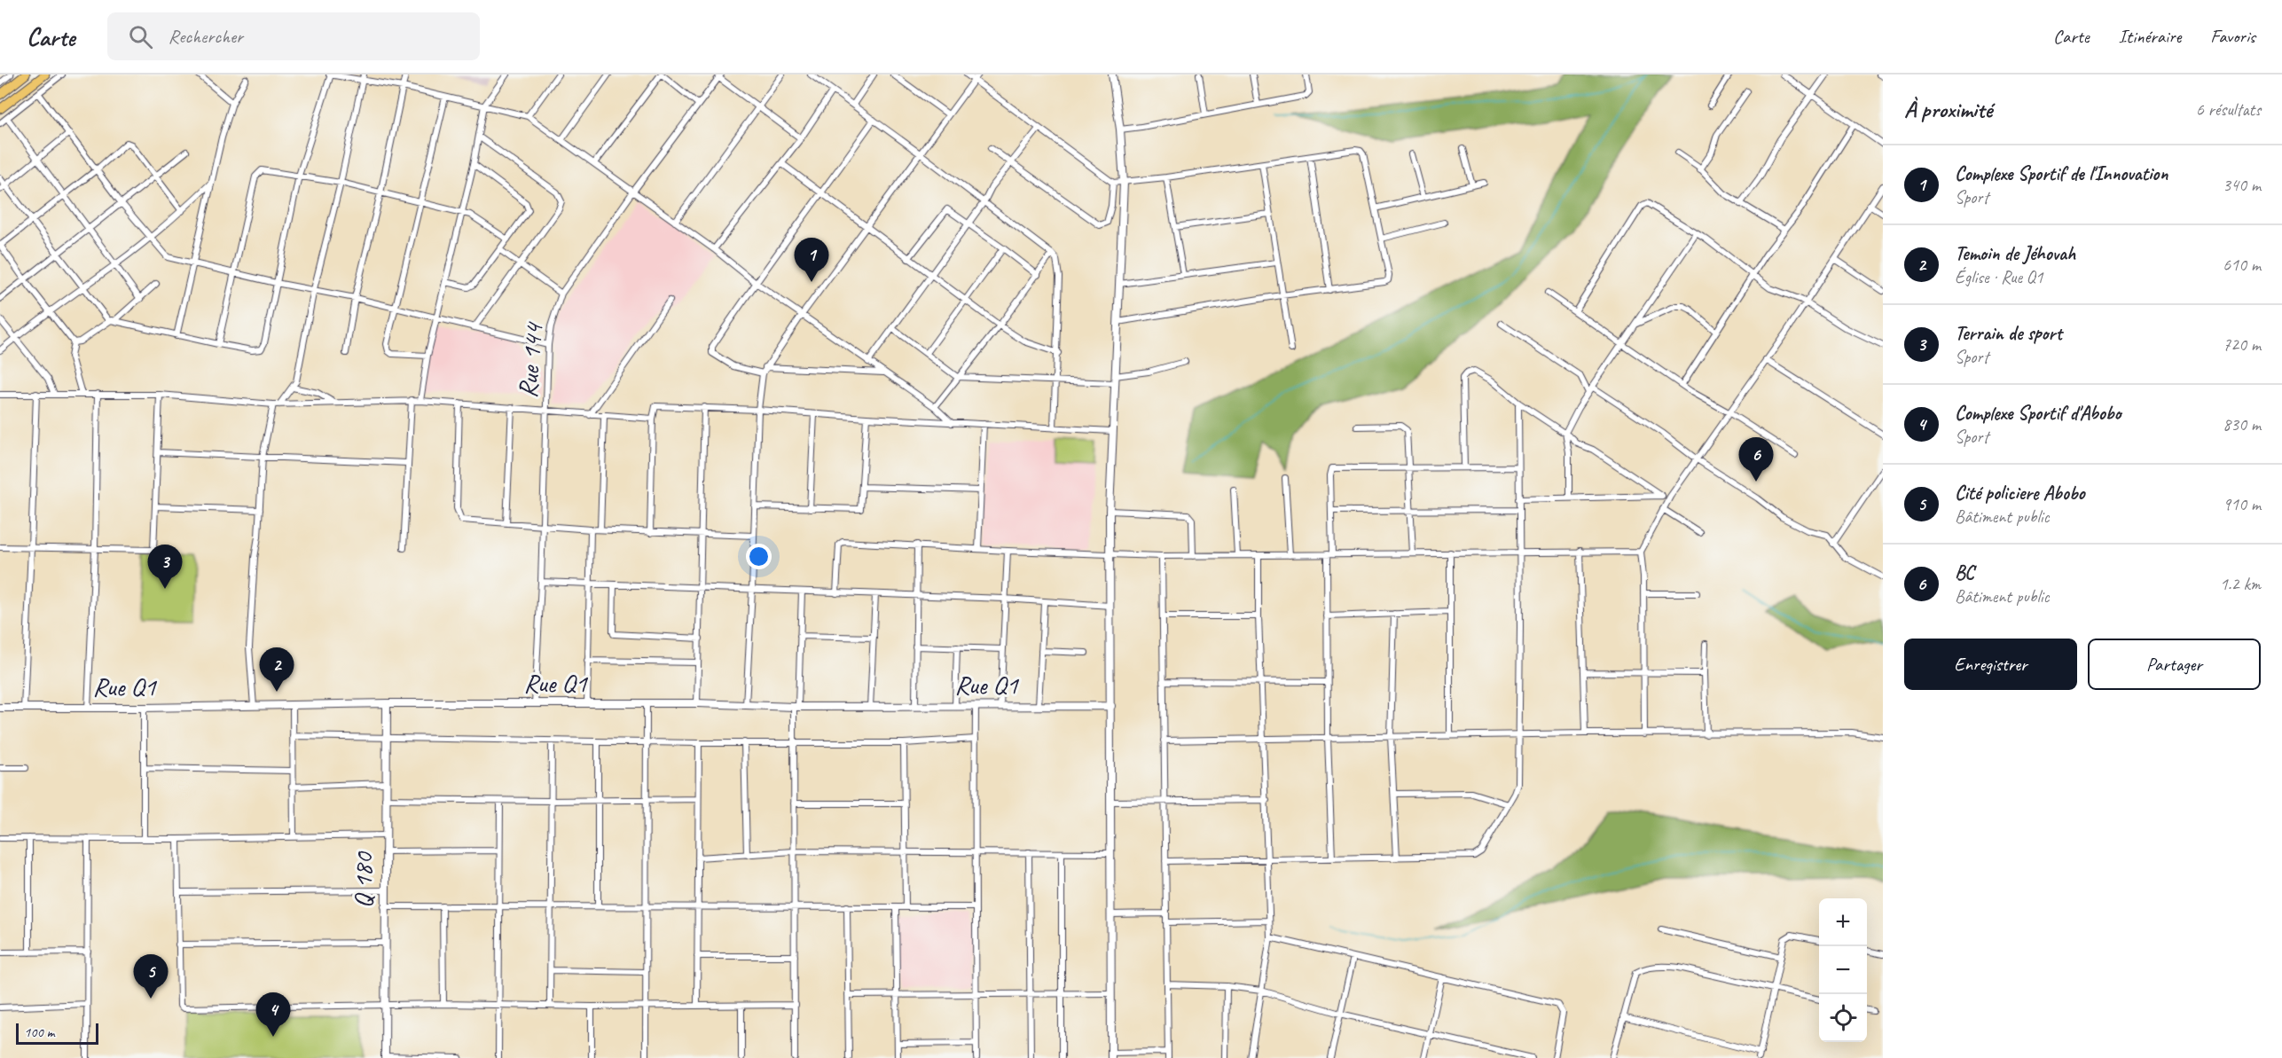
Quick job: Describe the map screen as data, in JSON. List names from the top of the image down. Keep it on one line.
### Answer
{"streets":{"street":["Rue 144","Rue Q1","Q 180"]},"crossings":[["Rue 144","Rue Q1"],["Rue Q1","Q 180"]],"scale_bar":"100 m","page":{"header":"Carte","search":"Rechercher","nav":["Carte","Itinéraire","Favoris"],"heading":["À proximité","6 résultats"],"list":[{"mark":"1","name":"Complexe Sportif de l'Innovation","note":"Sport","value":"340 m"},{"mark":"2","name":"Temoin de Jéhovah","note":"Église · Rue Q1","value":"610 m"},{"mark":"3","name":"Terrain de sport","note":"Sport","value":"720 m"},{"mark":"4","name":"Complexe Sportif d'Abobo","note":"Sport","value":"830 m"},{"mark":"5","name":"Cité policiere Abobo","note":"Bâtiment public","value":"910 m"},{"mark":"6","name":"BC","note":"Bâtiment public","value":"1.2 km"}],"pins":["1","6","3","2","5","4"],"buttons":["Enregistrer","Partager"],"map_buttons":["+","−"],"scale":"100 m"}}
